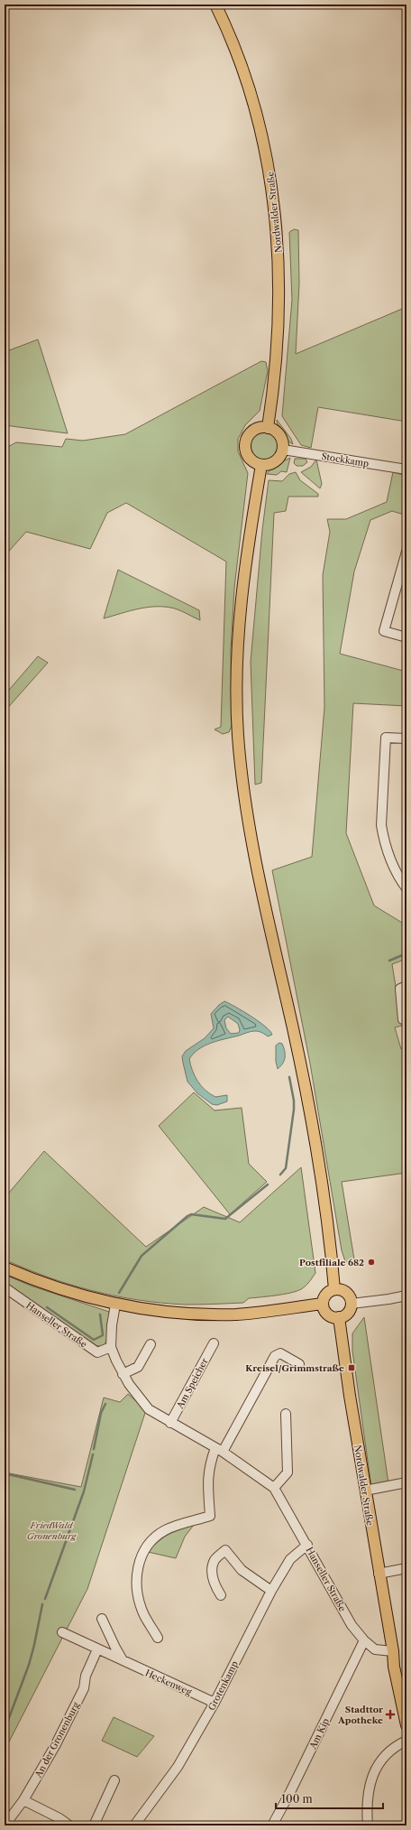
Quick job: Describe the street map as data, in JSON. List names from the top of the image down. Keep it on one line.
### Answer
{"streets":{"main road":["Nordwalder Straße"],"street":["Stockkamp","Hanseller Straße","Am Speicher","Heckenweg","Grotenkamp","Am Kip","An der Gronenburg"]},"crossings":[["Nordwalder Straße","Stockkamp"],["Nordwalder Straße","Hanseller Straße"],["Hanseller Straße","Am Speicher"],["Hanseller Straße","Grotenkamp"],["Hanseller Straße","Am Kip"],["Heckenweg","Grotenkamp"],["Heckenweg","An der Gronenburg"]],"parks":["FriedWald Gronenburg"],"places":{"other":["Postfiliale 682"],"transit":["Kreisel/Grimmstraße"],"health":["Stadttor Apotheke"]},"scale_bar":"100 m"}
